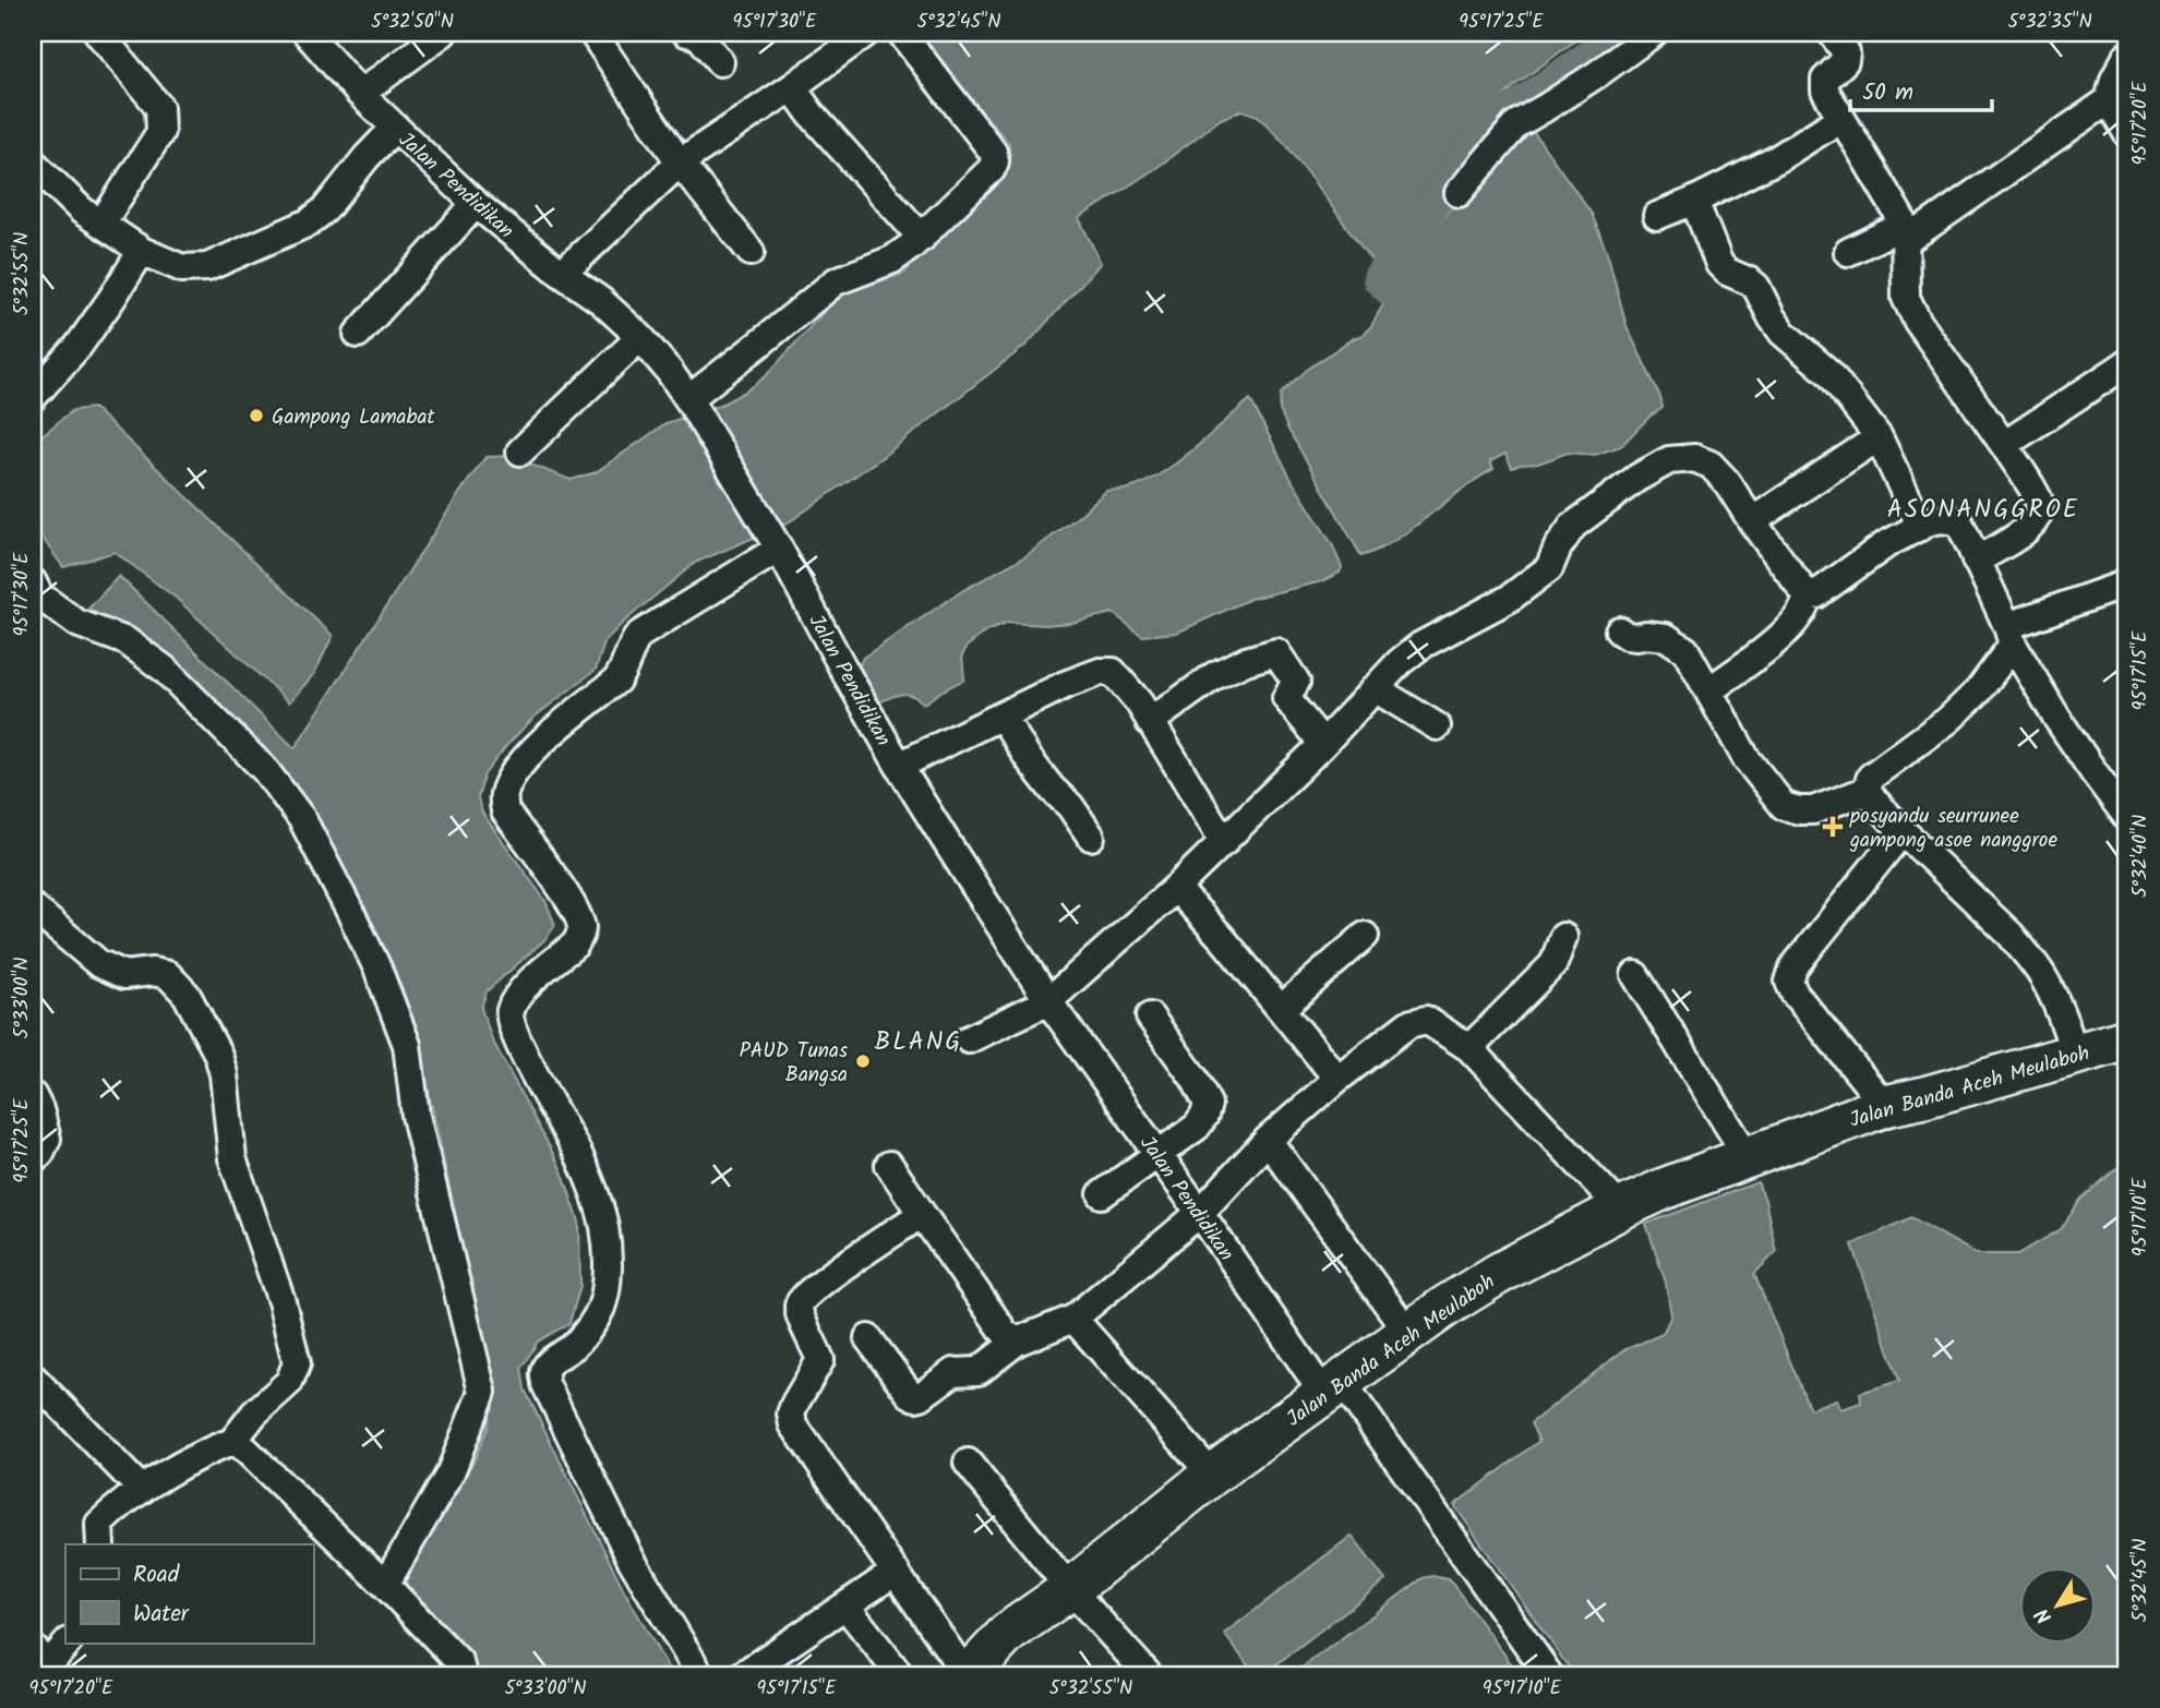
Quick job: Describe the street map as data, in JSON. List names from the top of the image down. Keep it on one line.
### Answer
{"streets":{"highway":["Jalan Banda Aceh Meulaboh"],"street":["Jalan Pendidikan"]},"crossings":[["Jalan Pendidikan","Jalan Banda Aceh Meulaboh"]],"districts":["ASONANGGROE","BLANG"],"places":{"other":["Gampong Lamabat","PAUD Tunas Bangsa"],"health":["posyandu seurrunee gampong asoe nanggroe"]},"legend":["Road","Water"],"scale_bar":"50 m","north":"bottom left","coordinates":["5°32'50\"N","95°17'30\"E","5°32'45\"N","95°17'25\"E","5°32'35\"N","95°17'20\"E","5°32'55\"N","95°17'15\"E","5°32'40\"N","5°33'00\"N","95°17'10\"E"]}
